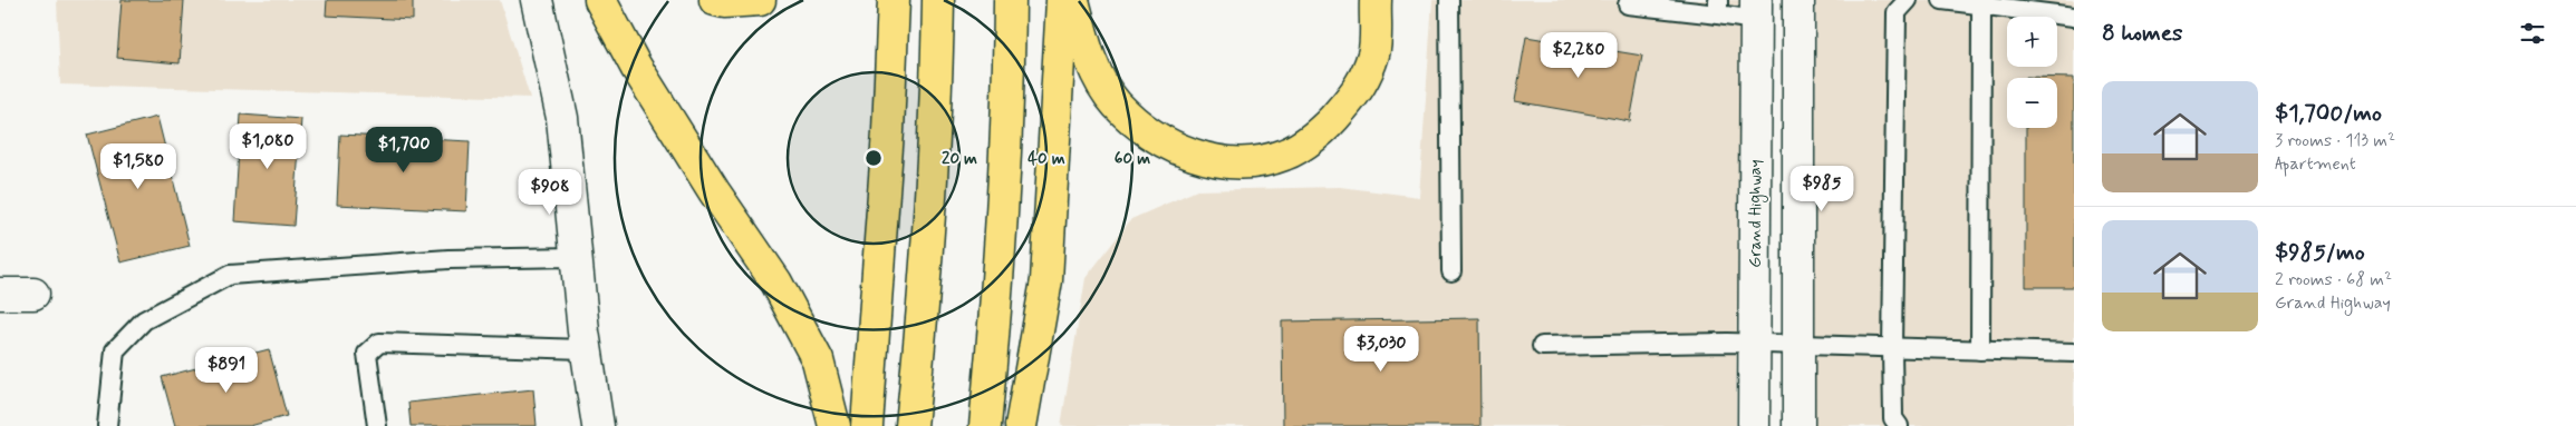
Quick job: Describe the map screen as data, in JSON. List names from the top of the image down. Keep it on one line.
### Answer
{"streets":{"street":["Grand Highway"]},"page":{"heading":"8 homes","map_buttons":["+","−"],"price":["$2,280","$1,080","$1,700","$1,580","$985","$908","$3,030","$891"],"list":[{"name":"$1,700/mo","note":"3 rooms · 113 m² · Apartment"},{"name":"$985/mo","note":"2 rooms · 68 m² · Grand Highway"}]},"rings":["20 m","40 m","60 m"]}
